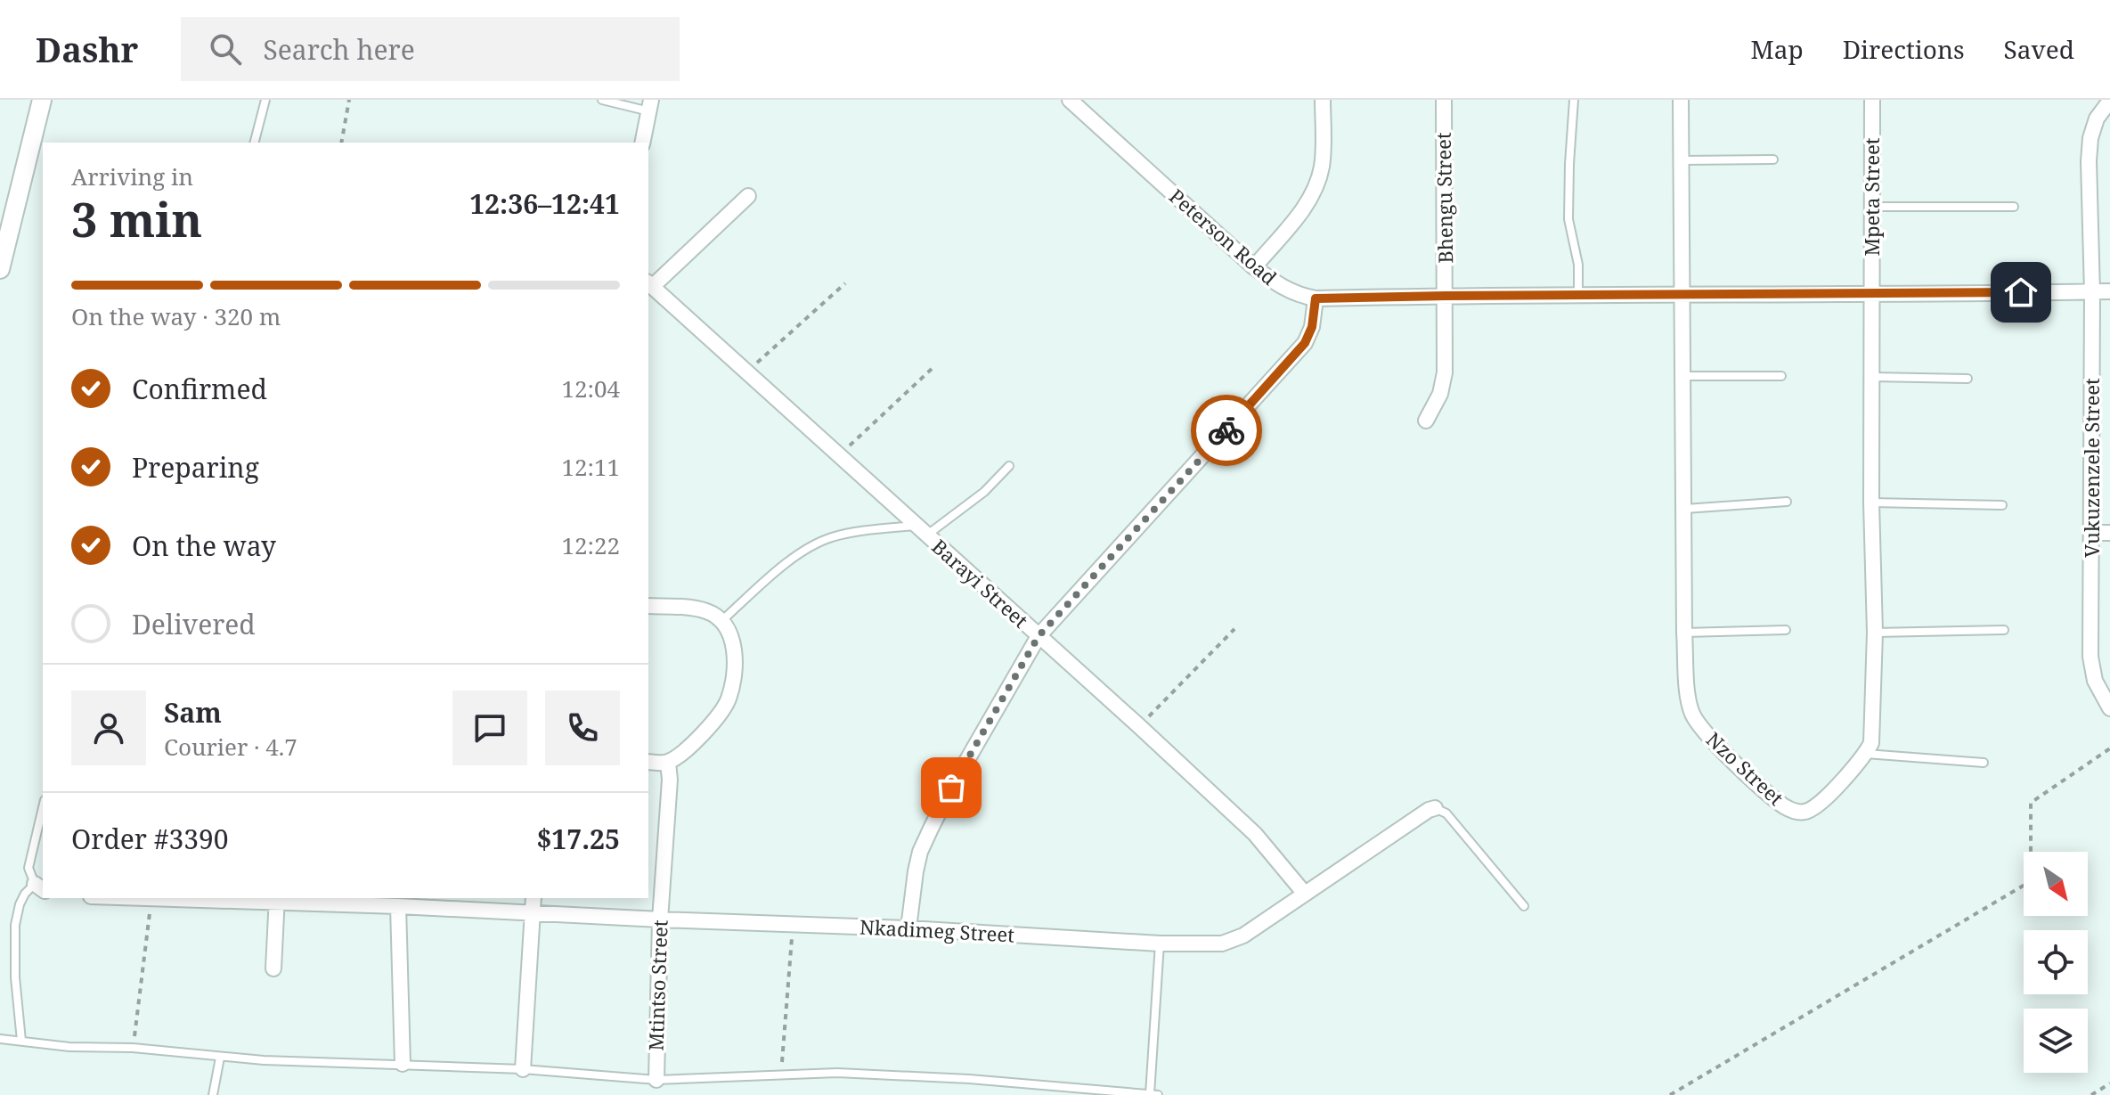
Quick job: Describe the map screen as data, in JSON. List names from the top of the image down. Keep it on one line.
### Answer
{"streets":{"street":["Mpeta Street","Bhengu Street","Peterson Road","Vukuzenzele Street","Barayi Street","Nzo Street","Nkadimeg Street","Mtintso Street"]},"crossings":[["Mpeta Street","Peterson Road"],["Bhengu Street","Peterson Road"],["Peterson Road","Vukuzenzele Street"],["Peterson Road","Nzo Street"],["Barayi Street","Nkadimeg Street"],["Nkadimeg Street","Mtintso Street"]],"north":"bottom right","page":{"header":"Dashr","search":"Search here","nav":["Map","Directions","Saved"],"heading":["3 min","Arriving in","12:36–12:41"],"panel":["Sam","Courier · 4.7","Order #3390","$17.25"],"bar":"On the way · 320 m","list":[["Confirmed","12:04"],["Preparing","12:11"],["On the way","12:22"],"Delivered"]}}
